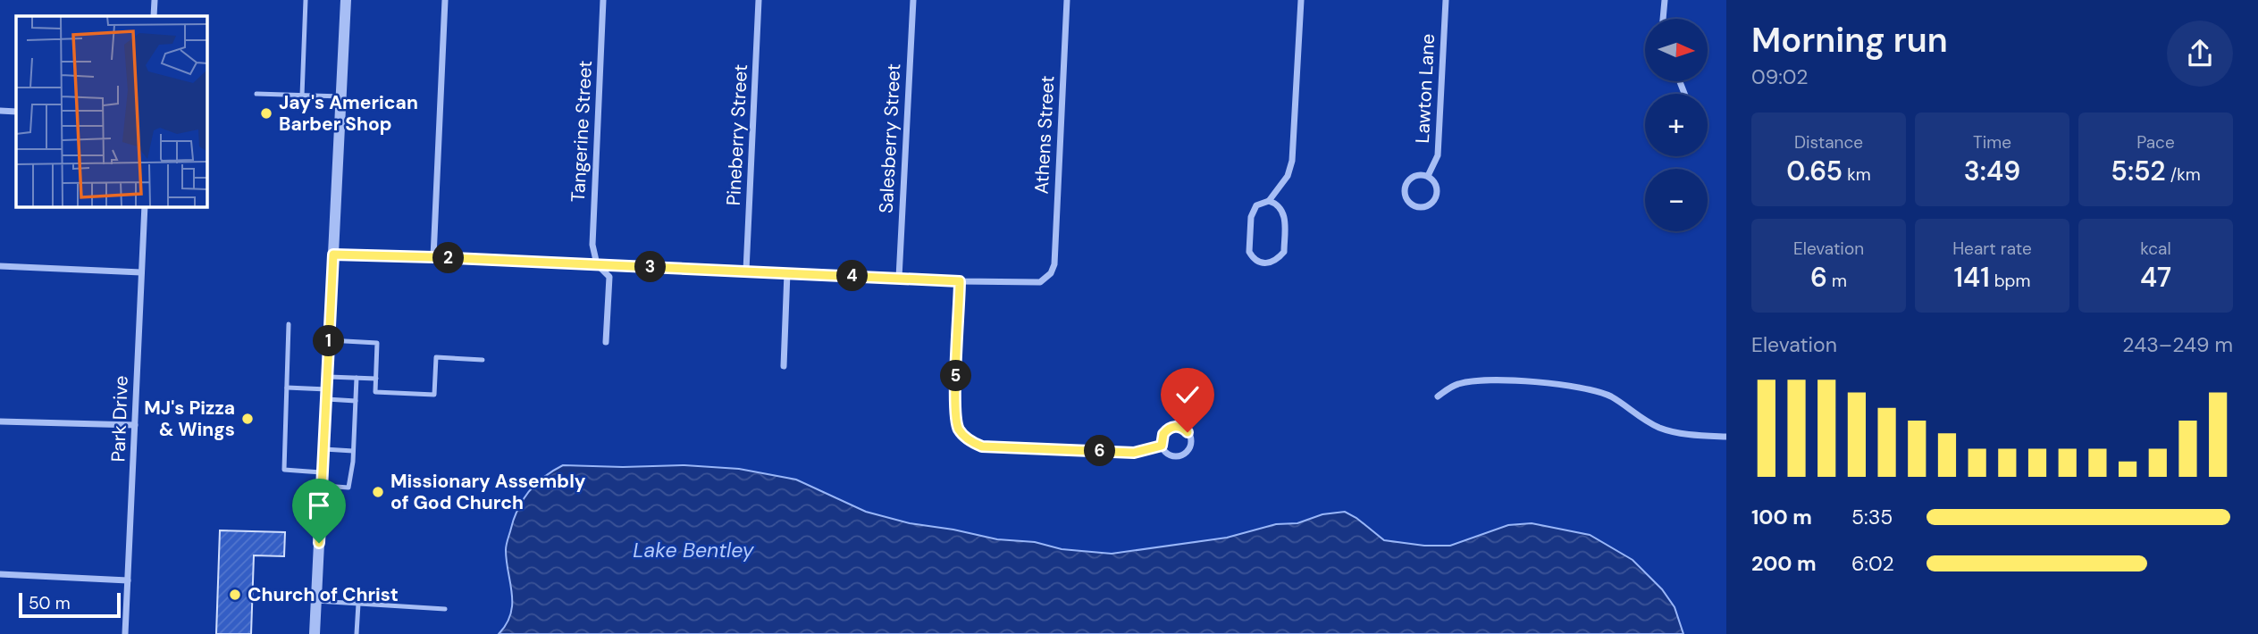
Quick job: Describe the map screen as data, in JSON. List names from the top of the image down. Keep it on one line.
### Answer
{"streets":{"street":["Lawton Lane","Tangerine Street","Pineberry Street","Athens Street","Salesberry Street","Park Drive"]},"water":["Lake Bentley"],"places":["Jay's American Barber Shop","MJ's Pizza & Wings","Missionary Assembly of God Church","Church of Christ"],"scale_bar":"50 m","north":"right","page":{"heading":["Morning run","09:02"],"map_buttons":["+","−"],"stats":[["Distance","0.65 km"],["Time","3:49"],["Pace","5:52 /km"],["Elevation","6 m"],["Heart rate","141 bpm"],["kcal","47"]],"pins":["2","3","4","1","5","6"],"chart":["Elevation","243–249 m"],"list":[{"name":"100 m","note":"5:35"},{"name":"200 m","note":"6:02"}],"scale":"50 m"}}
